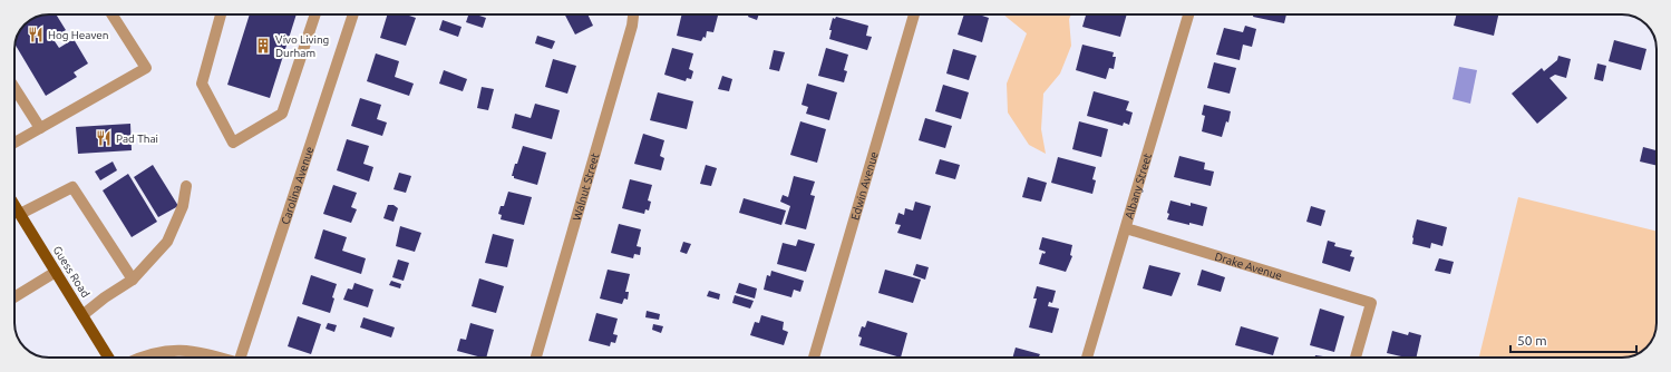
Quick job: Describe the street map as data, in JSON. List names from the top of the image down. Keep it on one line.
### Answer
{"streets":{"main road":["Guess Road"],"street":["Carolina Avenue","Walnut Street","Edwin Avenue","Albany Street","Drake Avenue"]},"crossings":[["Albany Street","Drake Avenue"]],"places":{"restaurant":["Hog Heaven","Pad Thai"],"building":["Vivo Living Durham"]},"scale_bar":"50 m"}
